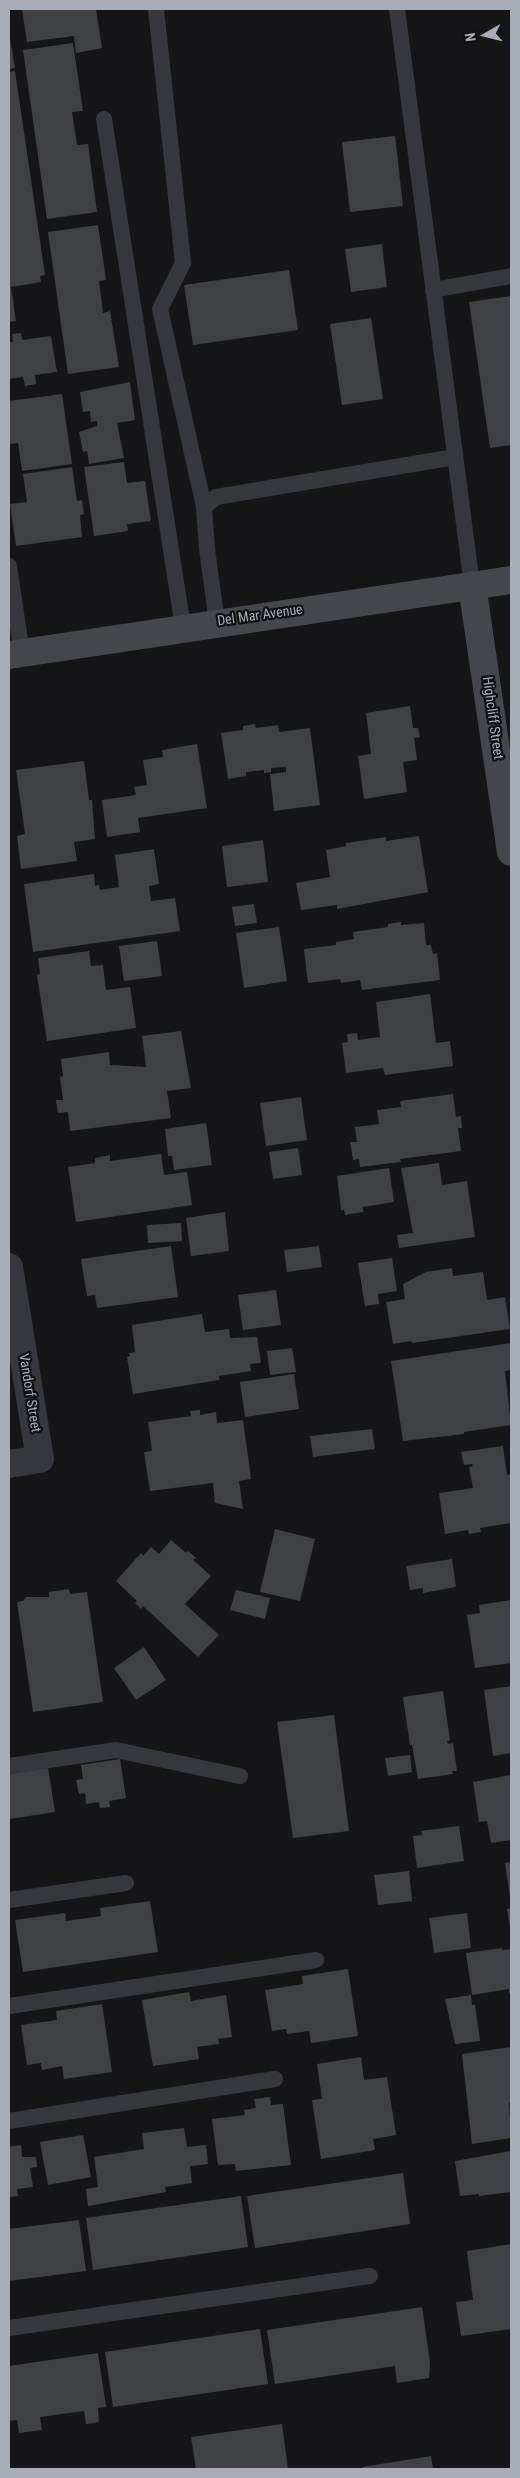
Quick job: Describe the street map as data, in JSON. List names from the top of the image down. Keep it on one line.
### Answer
{"streets":{"main road":["Del Mar Avenue","Highcliff Street"],"street":["Vandorf Street"]},"crossings":[["Del Mar Avenue","Highcliff Street"]],"north":"left"}
